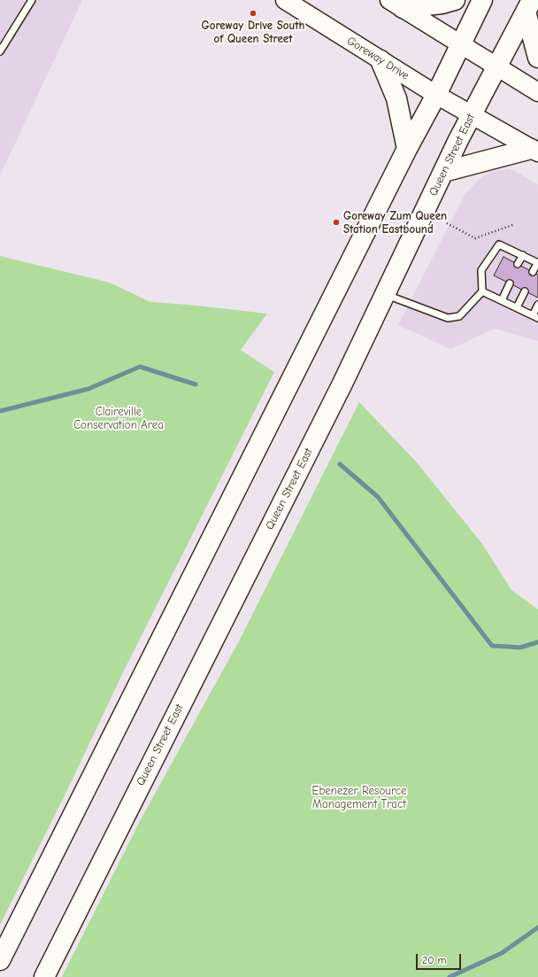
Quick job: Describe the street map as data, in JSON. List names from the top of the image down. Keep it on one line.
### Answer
{"streets":{"main road":["Goreway Drive","Queen Street East"]},"crossings":[["Goreway Drive","Queen Street East"]],"parks":["Claireville Conservation Area","Ebenezer Resource Management Tract"],"places":["Goreway Drive South of Queen Street","Goreway Zum Queen Station Eastbound"],"scale_bar":"20 m"}
